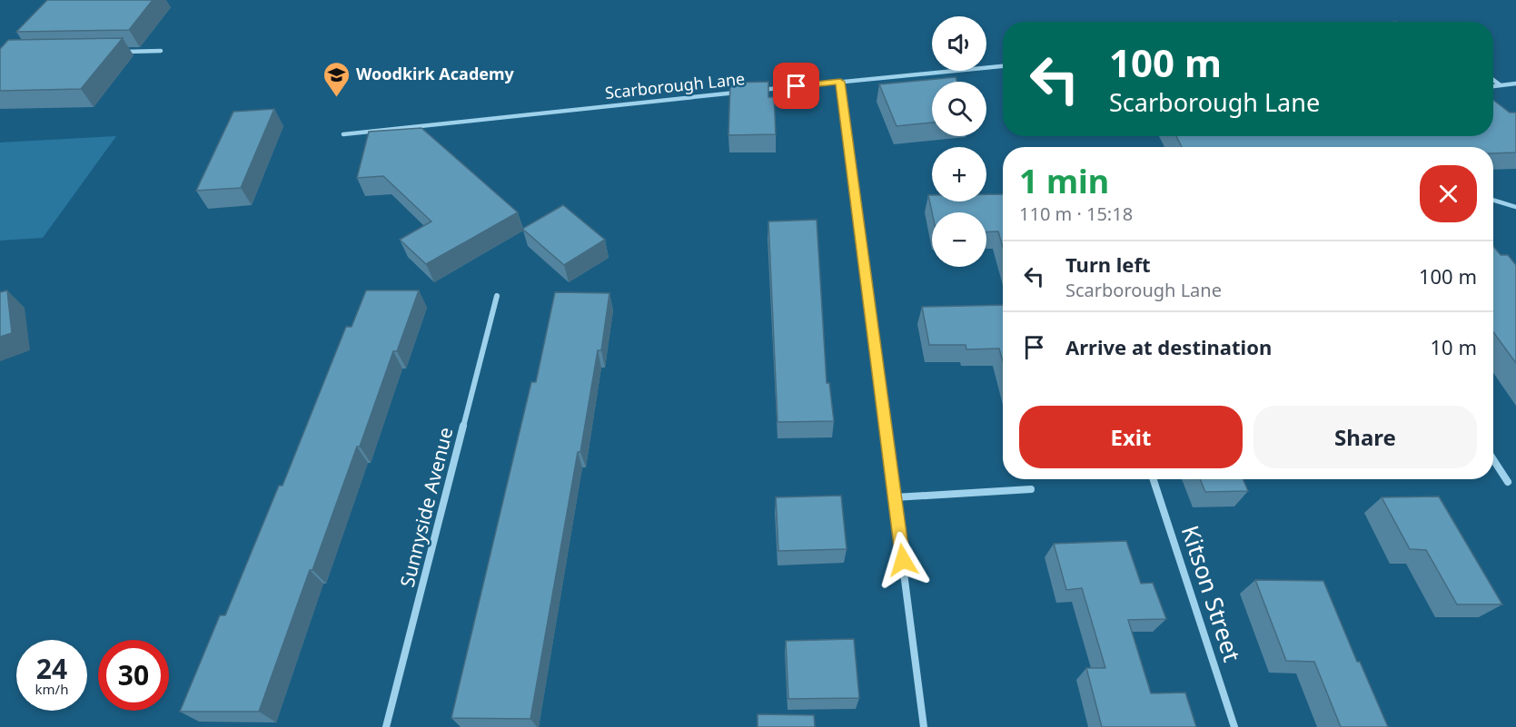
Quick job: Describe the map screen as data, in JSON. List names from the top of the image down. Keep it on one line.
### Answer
{"streets":{"street":["Scarborough Lane","Sunnyside Avenue","Kitson Street"]},"places":{"school or university":["Woodkirk Academy"]},"page":{"map_buttons":["+","−"],"turn":["100 m","Scarborough Lane"],"heading":["1 min","110 m · 15:18"],"list":[{"name":"Turn left","note":"Scarborough Lane","value":"100 m"},{"name":"Arrive at destination","value":"10 m"}],"buttons":["Exit","Share"],"speed":"24 km/h","limit":"30"}}
